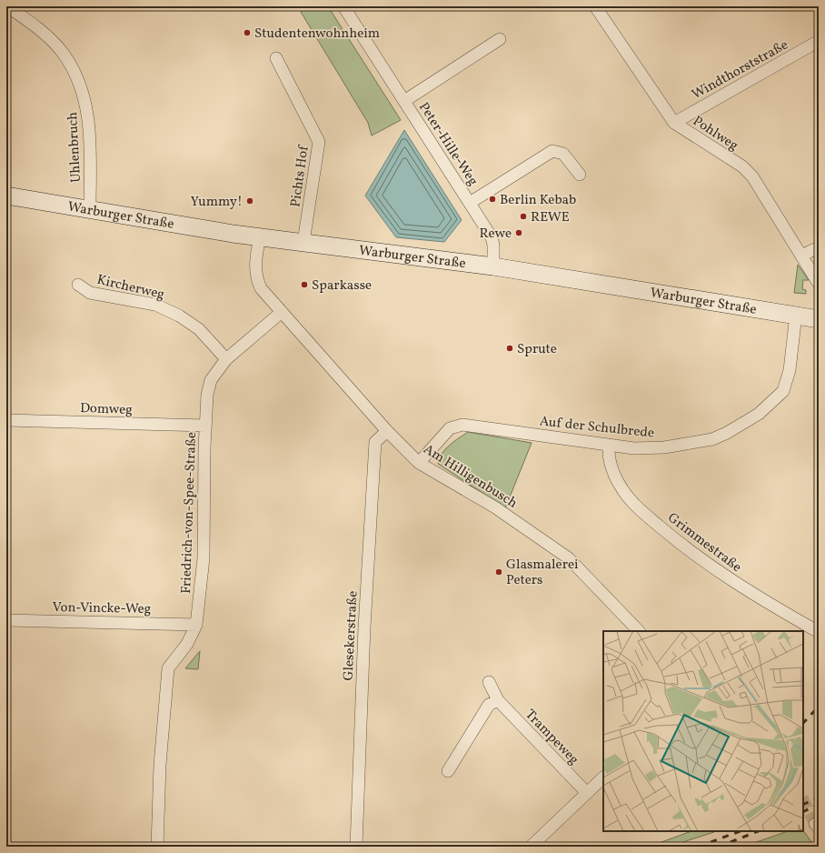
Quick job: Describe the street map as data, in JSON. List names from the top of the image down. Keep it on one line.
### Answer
{"streets":{"main road":["Warburger Straße"],"street":["Windthorststraße","Pohlweg","Peter-Hille-Weg","Uhlenbruch","Pichts Hof","Kircherweg","Domweg","Auf der Schulbrede","Am Hilligenbusch","Friedrich-von-Spee-Straße","Grimmestraße","Von-Vincke-Weg","Glesekerstraße","Trampeweg"]},"crossings":[["Windthorststraße","Pohlweg"],["Peter-Hille-Weg","Warburger Straße"],["Uhlenbruch","Warburger Straße"],["Pichts Hof","Warburger Straße"],["Warburger Straße","Auf der Schulbrede"],["Warburger Straße","Am Hilligenbusch"],["Kircherweg","Friedrich-von-Spee-Straße"],["Domweg","Friedrich-von-Spee-Straße"],["Auf der Schulbrede","Am Hilligenbusch"],["Auf der Schulbrede","Grimmestraße"],["Am Hilligenbusch","Friedrich-von-Spee-Straße"],["Am Hilligenbusch","Glesekerstraße"],["Friedrich-von-Spee-Straße","Von-Vincke-Weg"]],"places":["Studentenwohnheim","Berlin Kebab","Yummy!","REWE","Rewe","Sparkasse","Sprute","Glasmalerei Peters"]}
